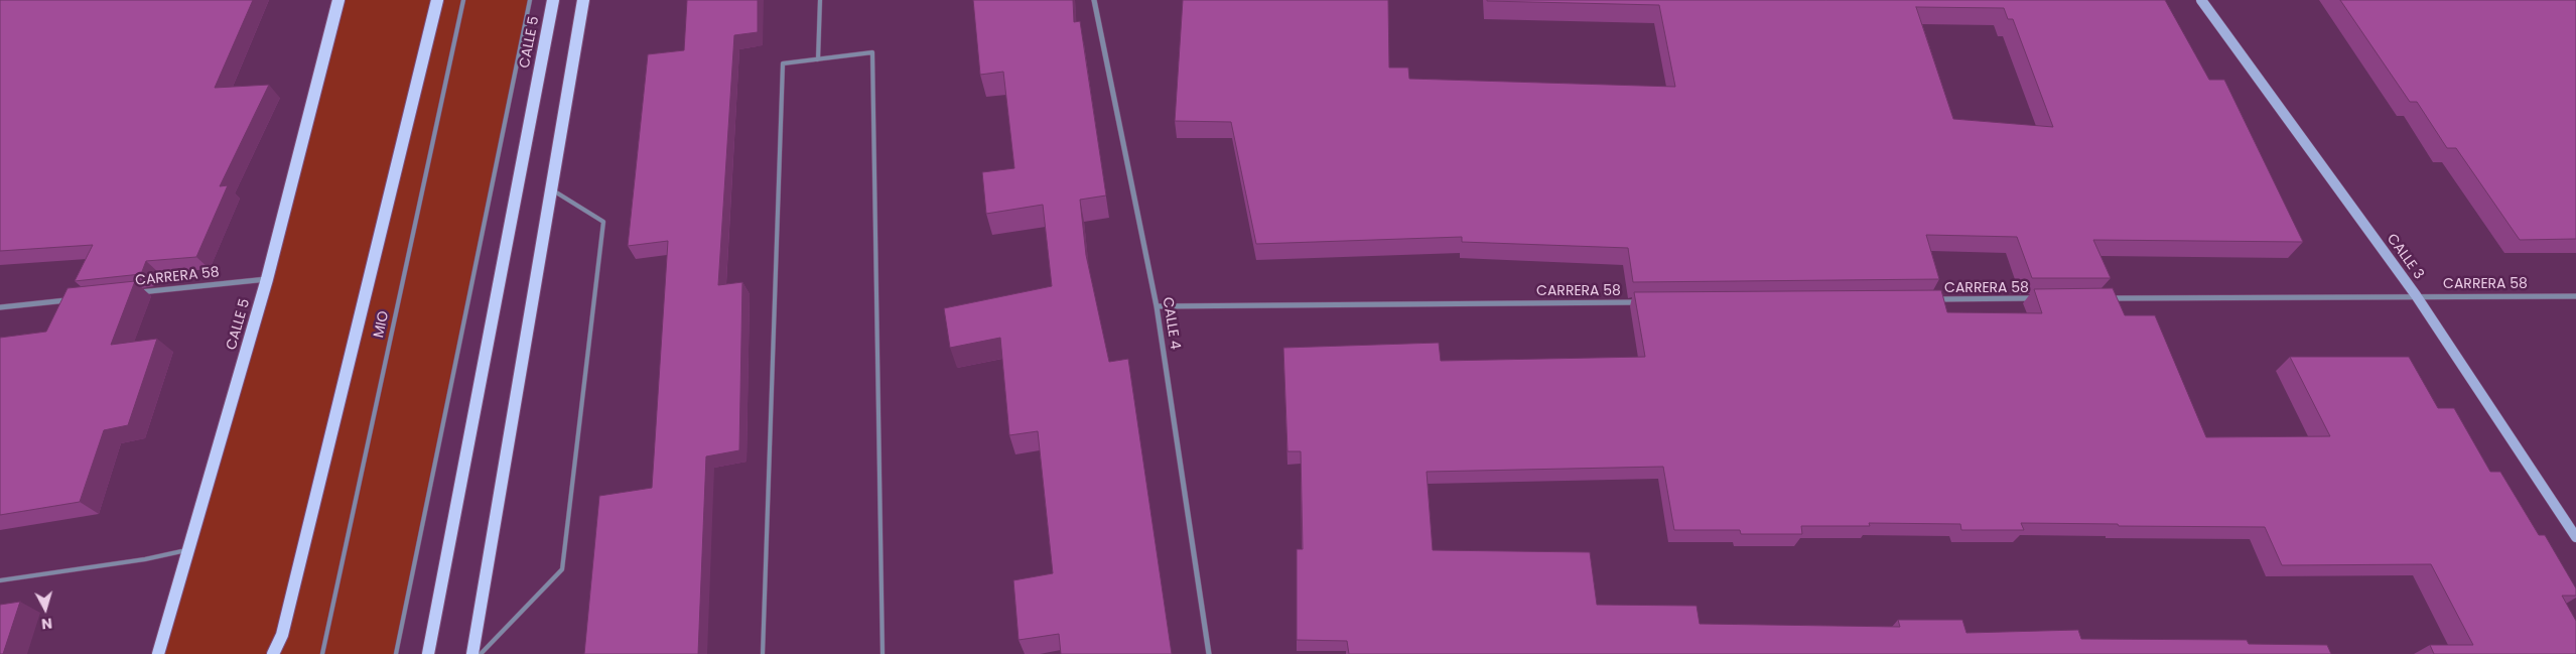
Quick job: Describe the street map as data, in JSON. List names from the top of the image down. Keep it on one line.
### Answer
{"streets":{"main road":["CALLE 5"],"street":["CALLE 3","CARRERA 58","CALLE 4"],"lane":["MIO"]},"crossings":[["CALLE 5","CARRERA 58"],["CALLE 3","CARRERA 58"],["CARRERA 58","CALLE 4"]],"north":"bottom"}
